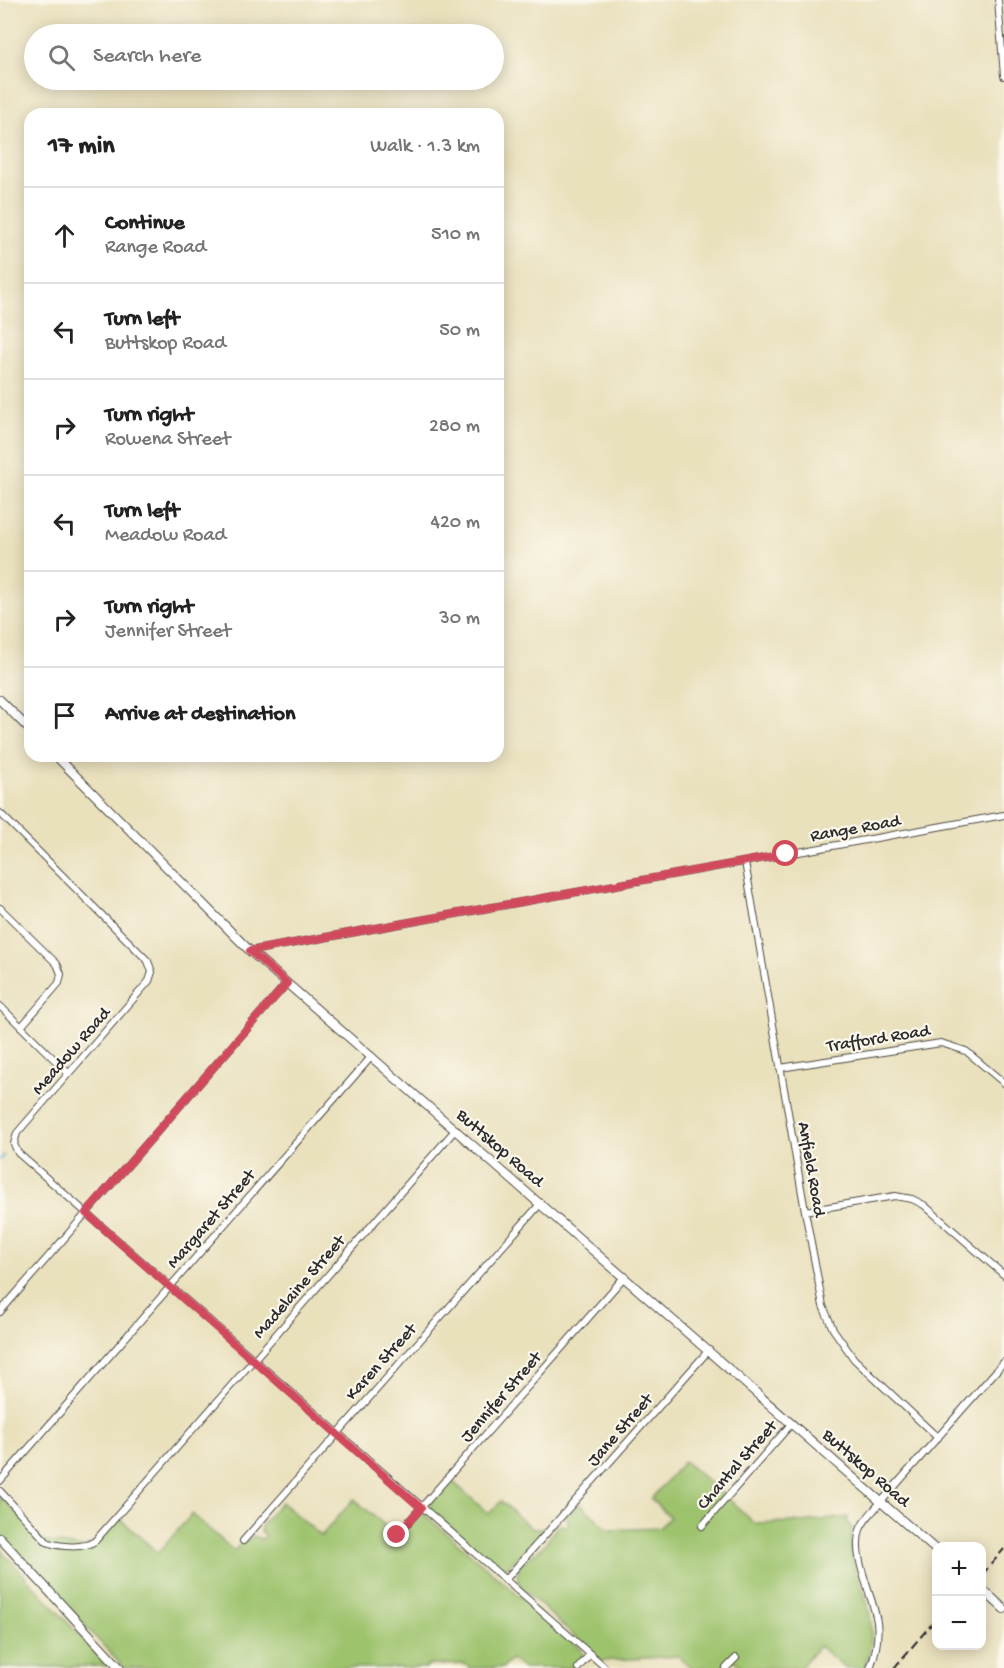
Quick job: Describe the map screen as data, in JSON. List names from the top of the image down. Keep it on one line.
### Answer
{"streets":{"street":["Range Road","Trafford Road","Meadow Road","Buttskop Road","Anfield Road","Margaret Street","Madelaine Street","Karen Street","Jennifer Street","Jane Street","Chantal Street"]},"crossings":[["Range Road","Buttskop Road"],["Range Road","Anfield Road"],["Trafford Road","Anfield Road"],["Meadow Road","Margaret Street"],["Meadow Road","Madelaine Street"],["Meadow Road","Karen Street"],["Meadow Road","Jennifer Street"],["Meadow Road","Jane Street"],["Buttskop Road","Margaret Street"],["Buttskop Road","Madelaine Street"],["Buttskop Road","Karen Street"],["Buttskop Road","Jennifer Street"],["Buttskop Road","Jane Street"],["Buttskop Road","Chantal Street"]],"page":{"search":"Search here","heading":["17 min","Walk · 1.3 km"],"list":[["Continue","Range Road","510 m"],["Turn left","Buttskop Road","50 m"],["Turn right","Rowena Street","280 m"],["Turn left","Meadow Road","420 m"],["Turn right","Jennifer Street","30 m"],"Arrive at destination"],"map_buttons":["+","−"]}}
